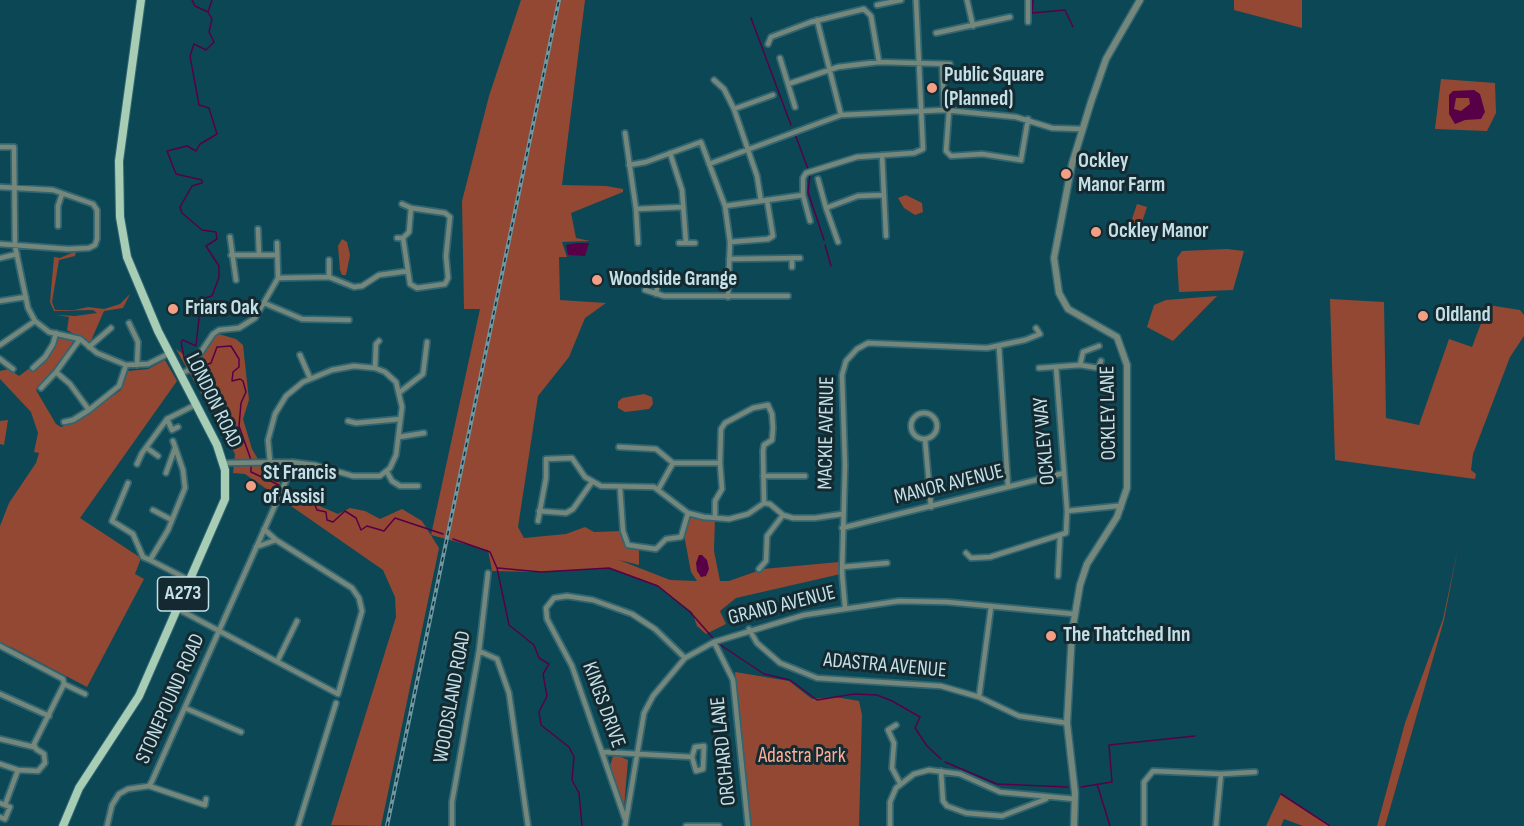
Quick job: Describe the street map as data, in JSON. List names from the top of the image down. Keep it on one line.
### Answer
{"streets":{"main road":["LONDON ROAD","A273"],"street":["OCKLEY LANE","MACKIE AVENUE","OCKLEY WAY","MANOR AVENUE","GRAND AVENUE","ADASTRA AVENUE","WOODSLAND ROAD","STONEPOUND ROAD","KINGS DRIVE","ORCHARD LANE"]},"crossings":[["OCKLEY LANE","OCKLEY WAY"],["OCKLEY LANE","GRAND AVENUE"],["OCKLEY LANE","ADASTRA AVENUE"],["MACKIE AVENUE","MANOR AVENUE"],["MACKIE AVENUE","GRAND AVENUE"],["OCKLEY WAY","MANOR AVENUE"],["GRAND AVENUE","ADASTRA AVENUE"],["GRAND AVENUE","KINGS DRIVE"],["GRAND AVENUE","ORCHARD LANE"]],"parks":["Adastra Park"],"places":["Public Square (Planned)","Ockley Manor Farm","Ockley Manor","Woodside Grange","Friars Oak","Oldland","St Francis of Assisi","The Thatched Inn"]}
